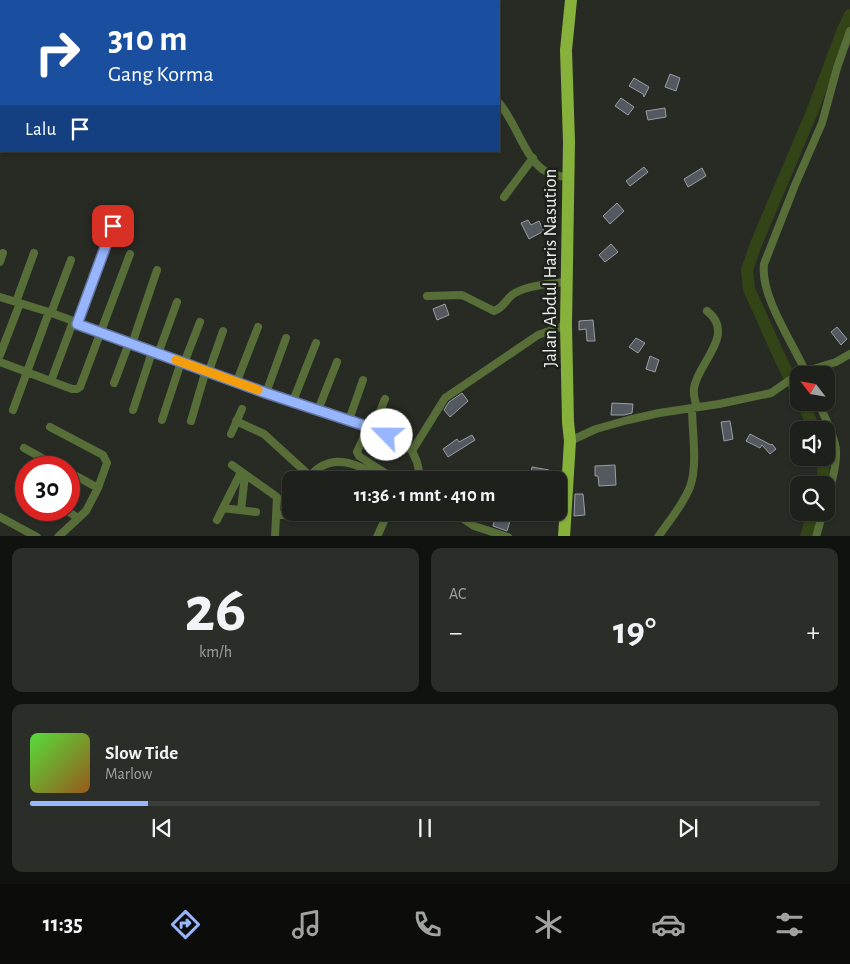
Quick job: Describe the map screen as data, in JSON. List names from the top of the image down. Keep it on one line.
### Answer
{"streets":{"main road":["Jalan Abdul Haris Nasution"]},"north":"top left","page":{"turn":["310 m","Gang Korma"],"then":"Lalu","limit":"30","trip":"11:36 · 1 mnt · 410 m","tile":[["26","km/h"],"AC"],"heat":["−","19°","+"],"song":["Slow Tide","Marlow"],"tabs":"11:35"}}
